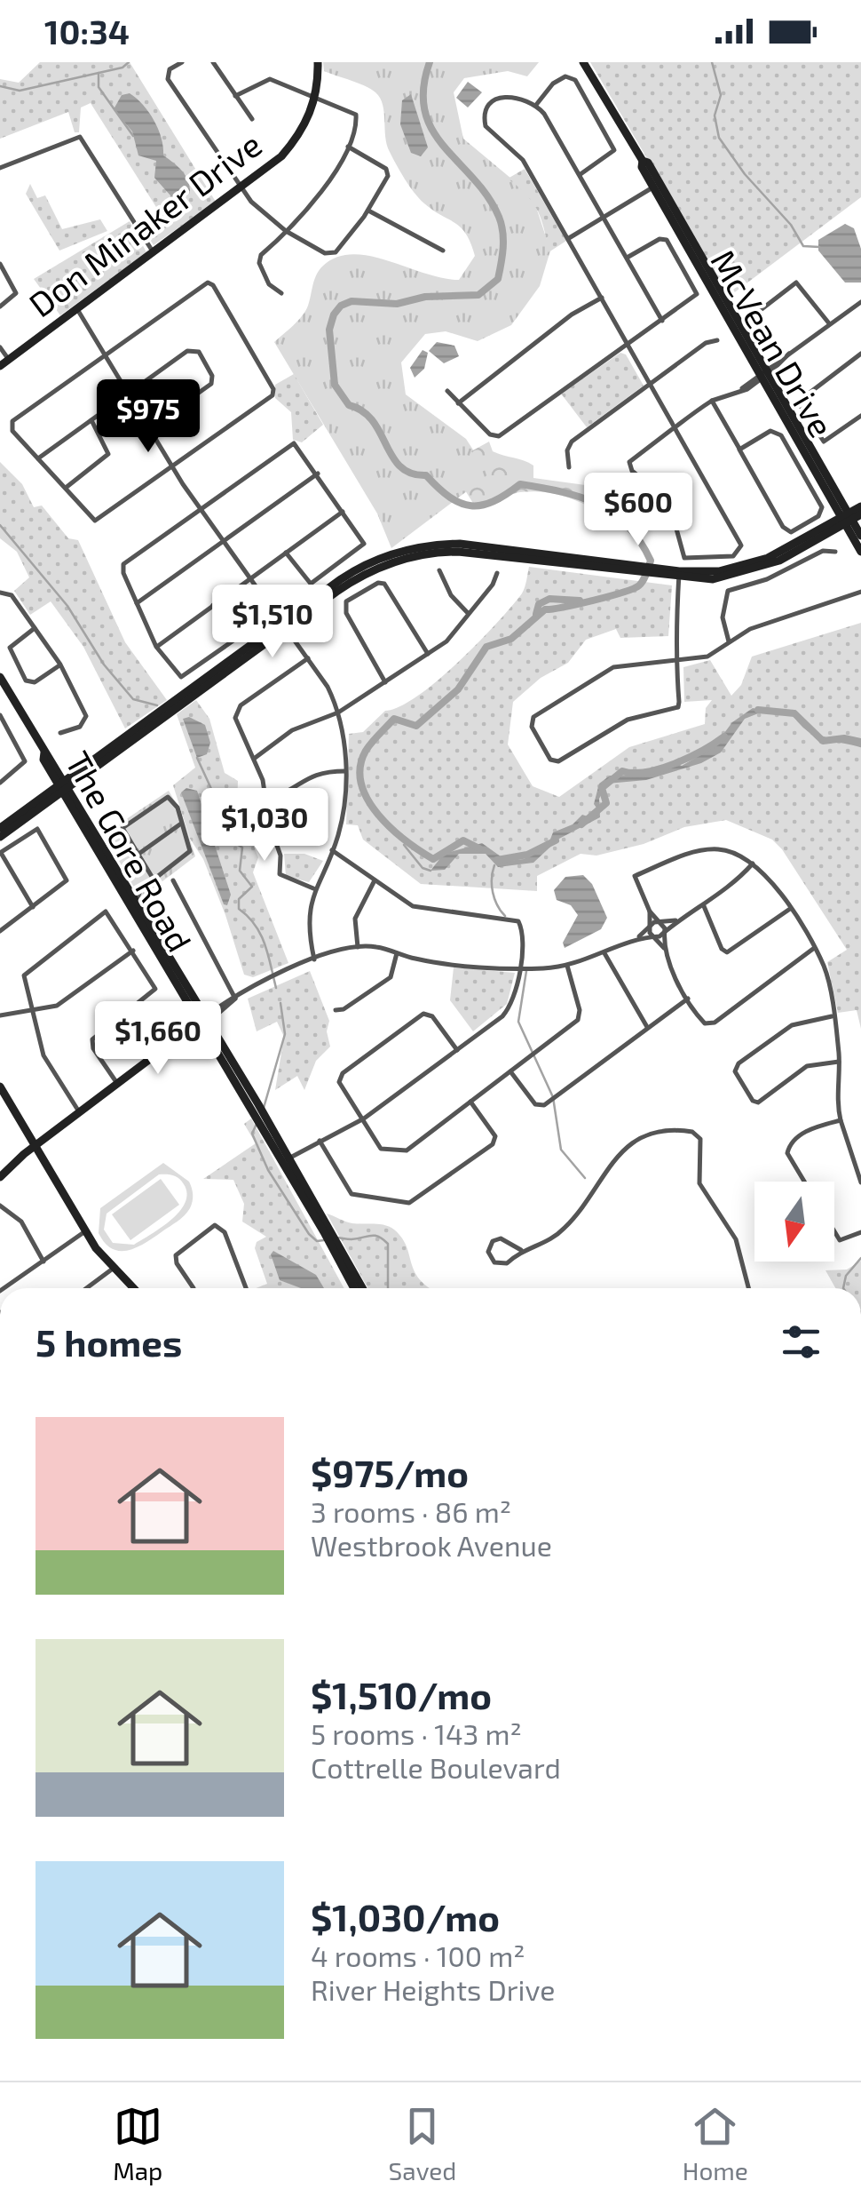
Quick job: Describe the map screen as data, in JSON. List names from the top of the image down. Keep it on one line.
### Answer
{"streets":{"main road":["Don Minaker Drive","McVean Drive","The Gore Road"]},"north":"bottom","page":{"status":"10:34","price":["$975","$600","$1,510","$1,030","$1,660"],"heading":"5 homes","list":[{"name":"$975/mo","note":"3 rooms · 86 m² · Westbrook Avenue"},{"name":"$1,510/mo","note":"5 rooms · 143 m² · Cottrelle Boulevard"},{"name":"$1,030/mo","note":"4 rooms · 100 m² · River Heights Drive"}],"tabs":["Map","Saved","Home"]}}
